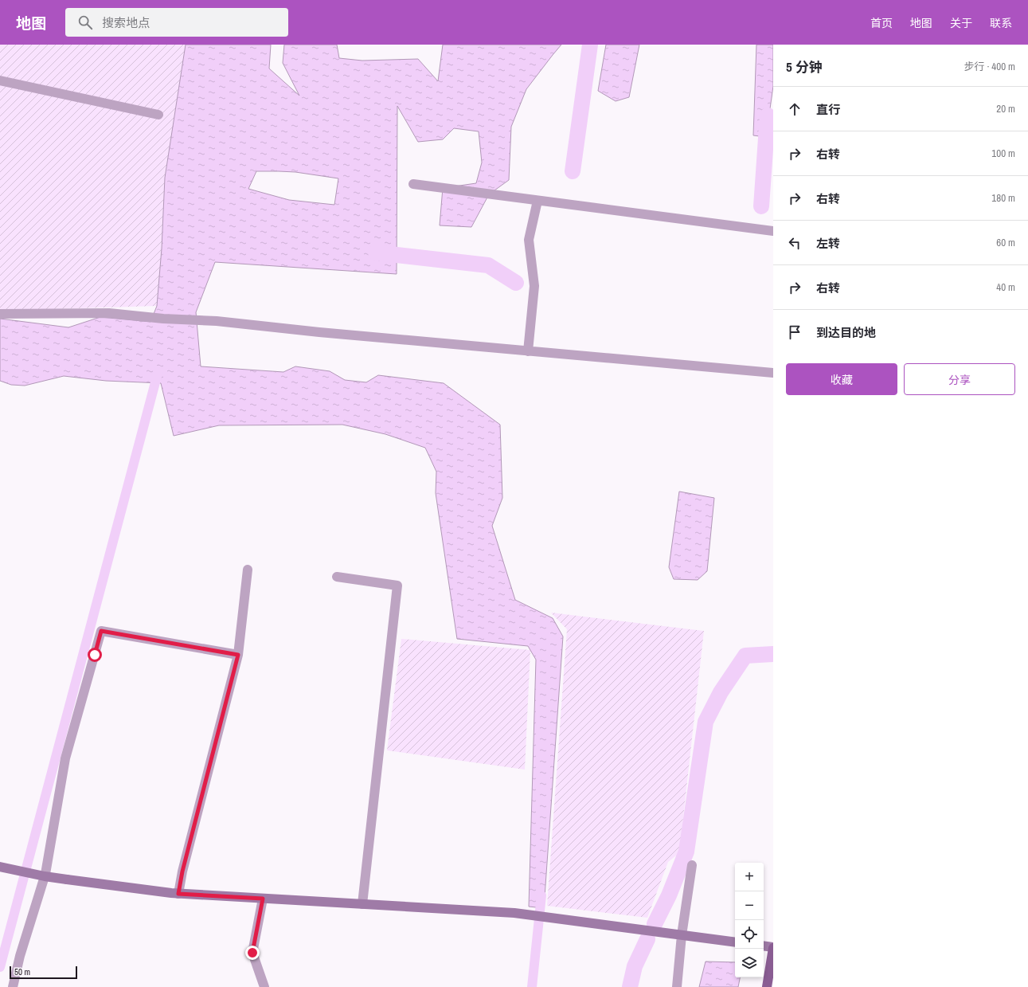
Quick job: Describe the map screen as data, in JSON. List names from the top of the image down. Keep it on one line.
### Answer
{"scale_bar":"50 m","page":{"header":"地图","search":"搜索地点","nav":["首页","地图","关于","联系"],"heading":["5 分钟","步行 · 400 m"],"list":[["直行","20 m"],["右转","100 m"],["右转","180 m"],["左转","60 m"],["右转","40 m"],"到达目的地"],"buttons":["收藏","分享"],"map_buttons":["+","−"],"scale":"50 m"}}
